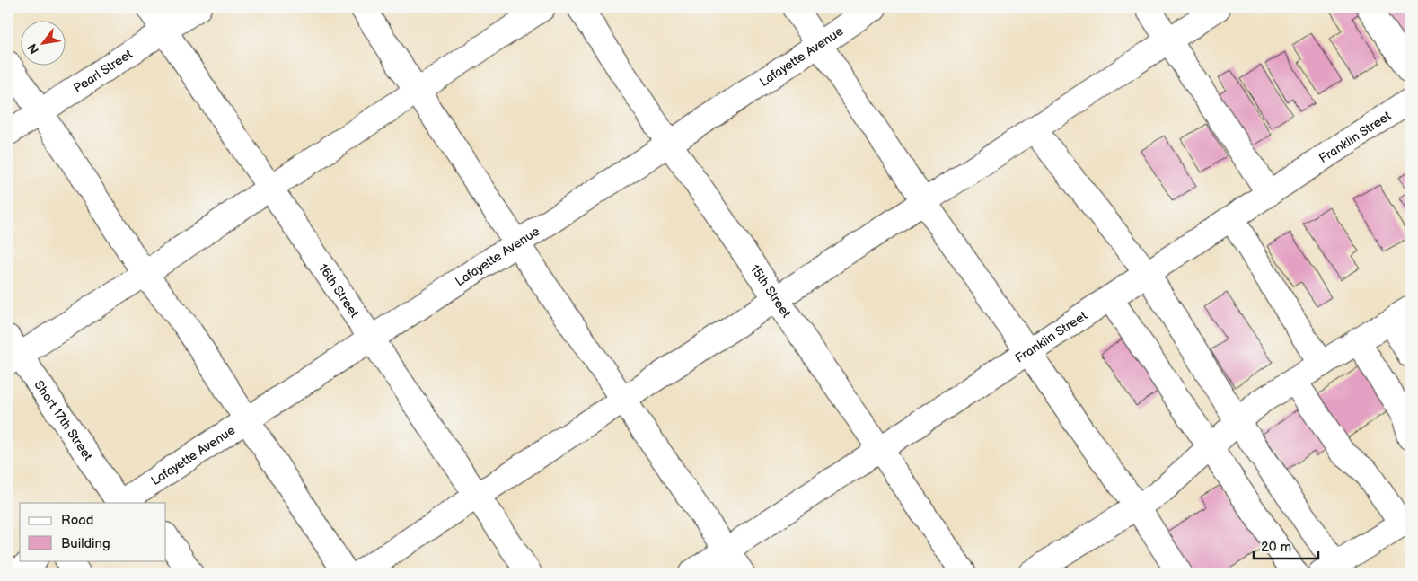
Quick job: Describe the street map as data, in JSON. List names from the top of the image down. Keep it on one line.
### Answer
{"streets":{"street":["Lafayette Avenue","Pearl Street","Franklin Street","16th Street","15th Street","Short 17th Street"]},"crossings":[["Lafayette Avenue","16th Street"],["Lafayette Avenue","15th Street"],["Lafayette Avenue","Short 17th Street"],["Pearl Street","16th Street"],["Franklin Street","15th Street"]],"legend":["Road","Building"],"scale_bar":"20 m","north":"bottom left"}
